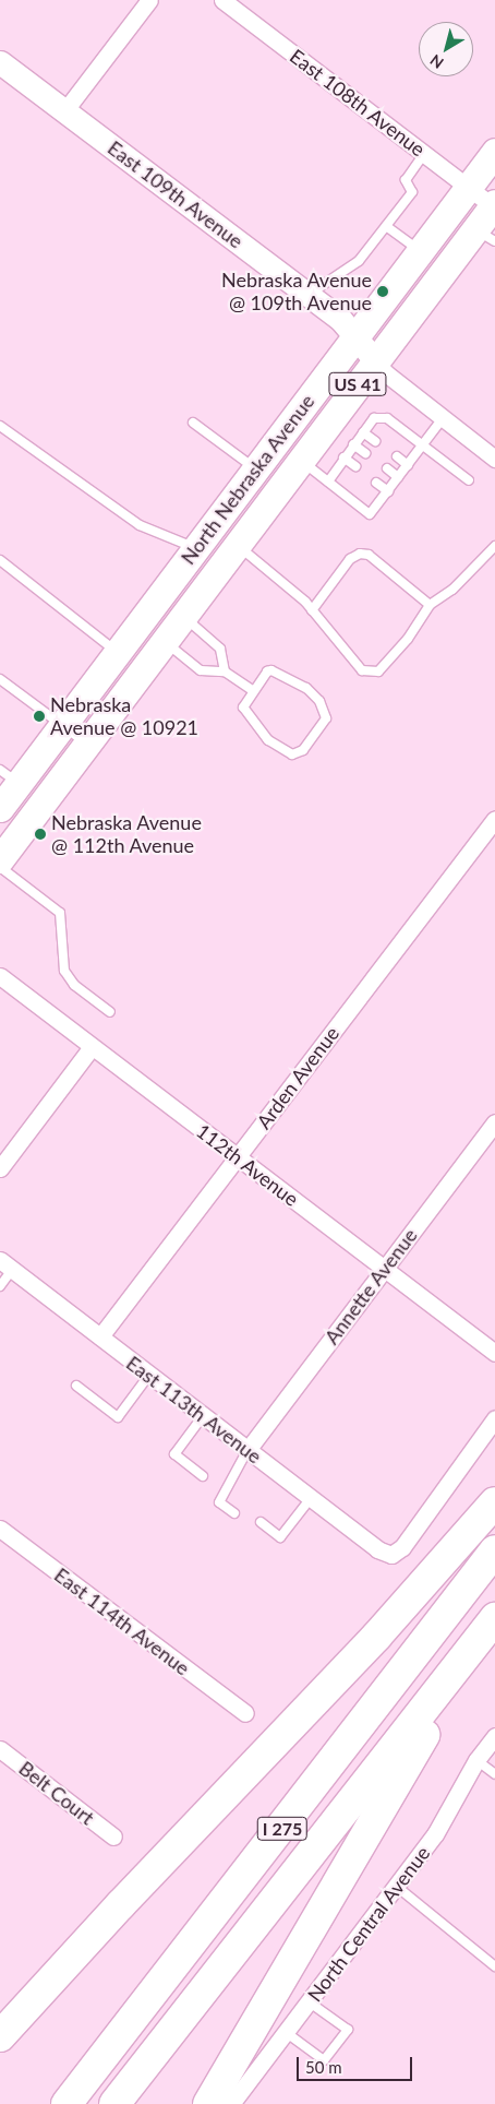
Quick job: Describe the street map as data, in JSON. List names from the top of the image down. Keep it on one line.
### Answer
{"streets":{"highway":["I 275"],"main road":["US 41","North Nebraska Avenue"],"street":["East 108th Avenue","East 109th Avenue","Arden Avenue","112th Avenue","Annette Avenue","East 113th Avenue","East 114th Avenue","Belt Court","North Central Avenue"]},"crossings":[["East 108th Avenue","North Nebraska Avenue"],["East 109th Avenue","North Nebraska Avenue"],["Arden Avenue","112th Avenue"],["Arden Avenue","East 113th Avenue"],["112th Avenue","Annette Avenue"],["Annette Avenue","East 113th Avenue"]],"places":["Nebraska Avenue @ 109th Avenue","Nebraska Avenue @ 10921","Nebraska Avenue @ 112th Avenue"],"scale_bar":"50 m","north":"bottom left"}
